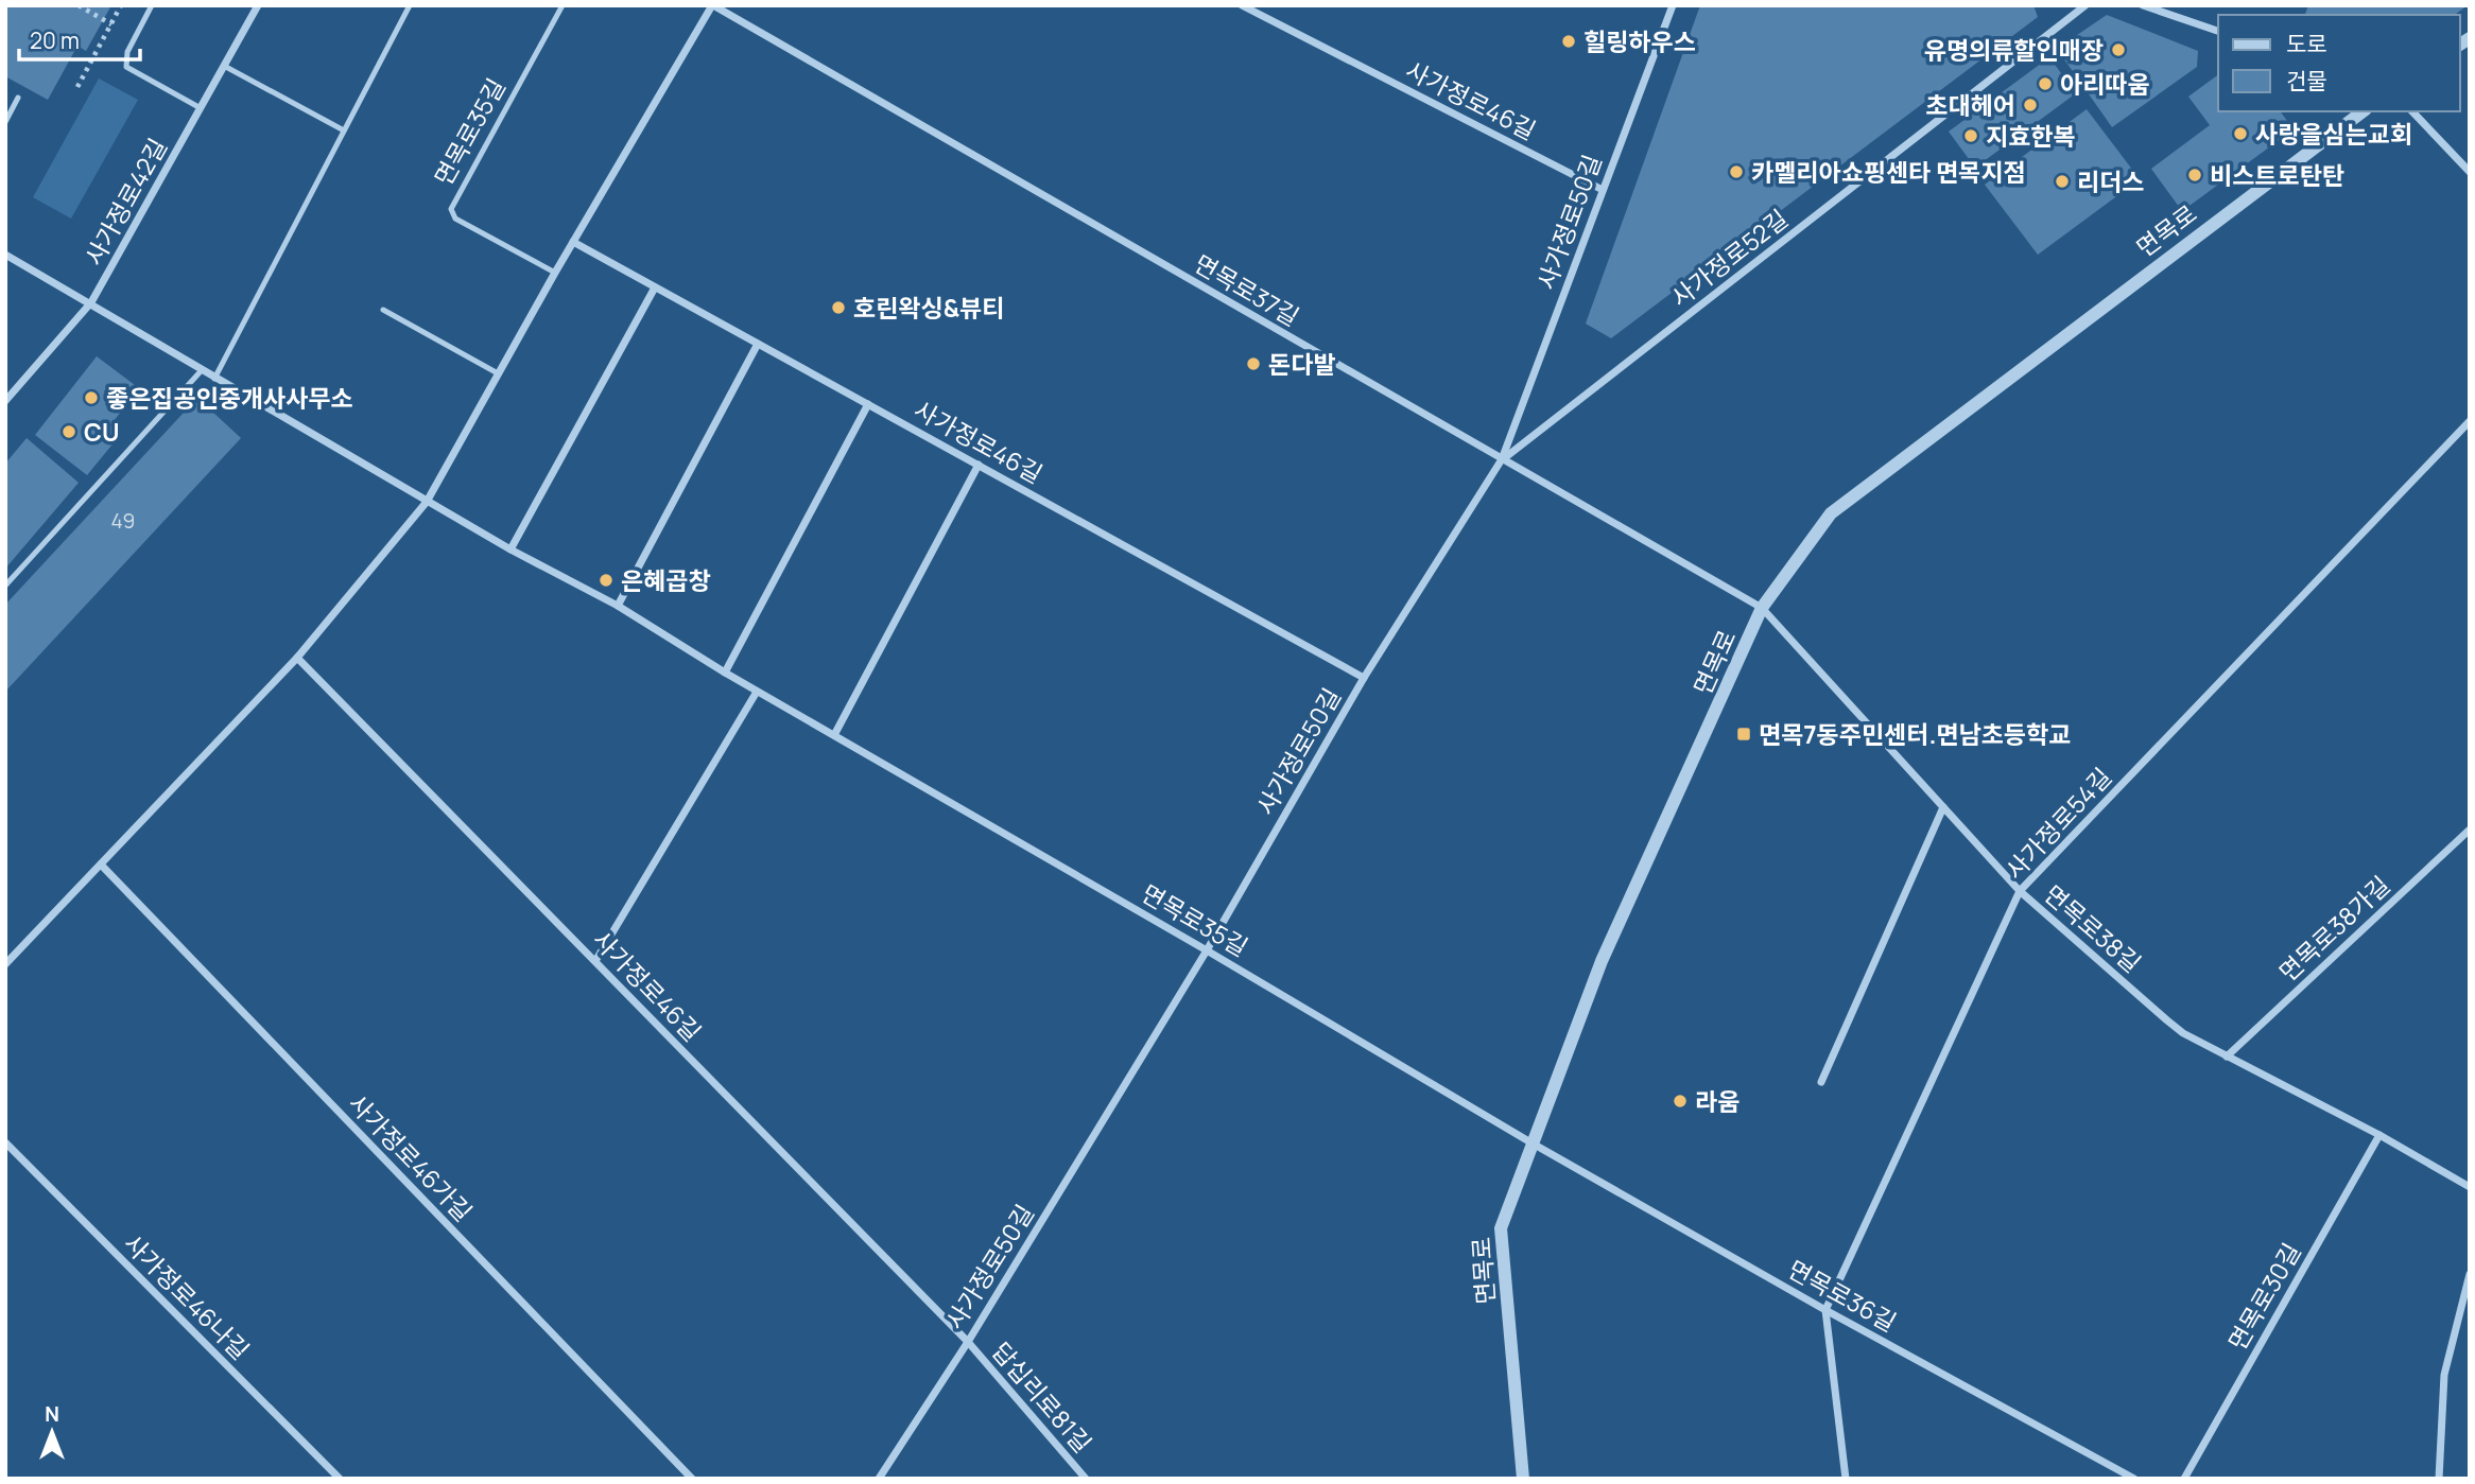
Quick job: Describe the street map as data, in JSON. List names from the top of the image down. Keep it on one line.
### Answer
{"streets":{"street":["사가정로46길","면목로35길","사가정로42길","사가정로50길","면목로","사가정로52길","면목로37길","사가정로54길","면목로38길","면목로38가길","사가정로46가길","면목로36길","사가정로46나길","면목로30길","답십리로81길"]},"crossings":[["사가정로46길","사가정로50길"],["사가정로46길","답십리로81길"],["면목로35길","사가정로42길"],["면목로35길","사가정로50길"],["면목로35길","면목로"],["면목로35길","면목로36길"],["사가정로50길","사가정로52길"],["사가정로50길","면목로37길"],["사가정로50길","답십리로81길"],["면목로","면목로37길"],["면목로","면목로38길"],["면목로","면목로36길"],["사가정로52길","면목로37길"],["면목로37길","면목로38길"],["사가정로54길","면목로38길"],["사가정로54길","면목로36길"],["면목로38길","면목로38가길"],["면목로38길","면목로30길"]],"places":{"other":["힐링하우스","유명의류할인매장","아리따움","초대헤어","사랑을심는교회","지효한복","카멜리아쇼핑센타 면목지점","비스트로탄탄","리더스","호린왁싱&뷰티","돈다발","좋은집공인중개사사무소","CU","은혜곱창","라움"],"transit":["면목7동주민센터.면남초등학교"]},"house_numbers":["49"],"legend":["도로","건물"],"scale_bar":"20 m","north":"top"}
